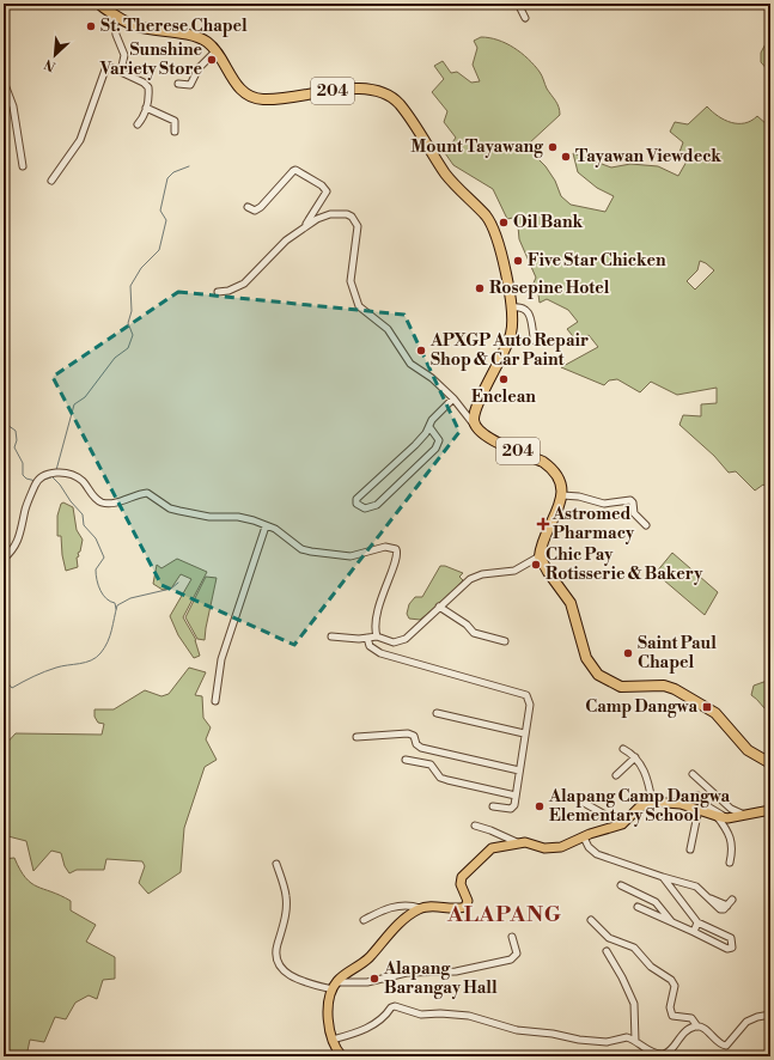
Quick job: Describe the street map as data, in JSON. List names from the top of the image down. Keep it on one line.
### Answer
{"streets":{"highway":["204"]},"districts":["ALAPANG"],"places":{"other":["St. Therese Chapel","Sunshine Variety Store","Mount Tayawang","Tayawan Viewdeck","Oil Bank","Five Star Chicken","Rosepine Hotel","APXGP Auto Repair Shop & Car Paint","Enclean","Chic Pay Rotisserie & Bakery","Saint Paul Chapel","Alapang Camp Dangwa Elementary School","Alapang Barangay Hall"],"health":["Astromed Pharmacy"],"transit":["Camp Dangwa"]},"north":"bottom left"}
